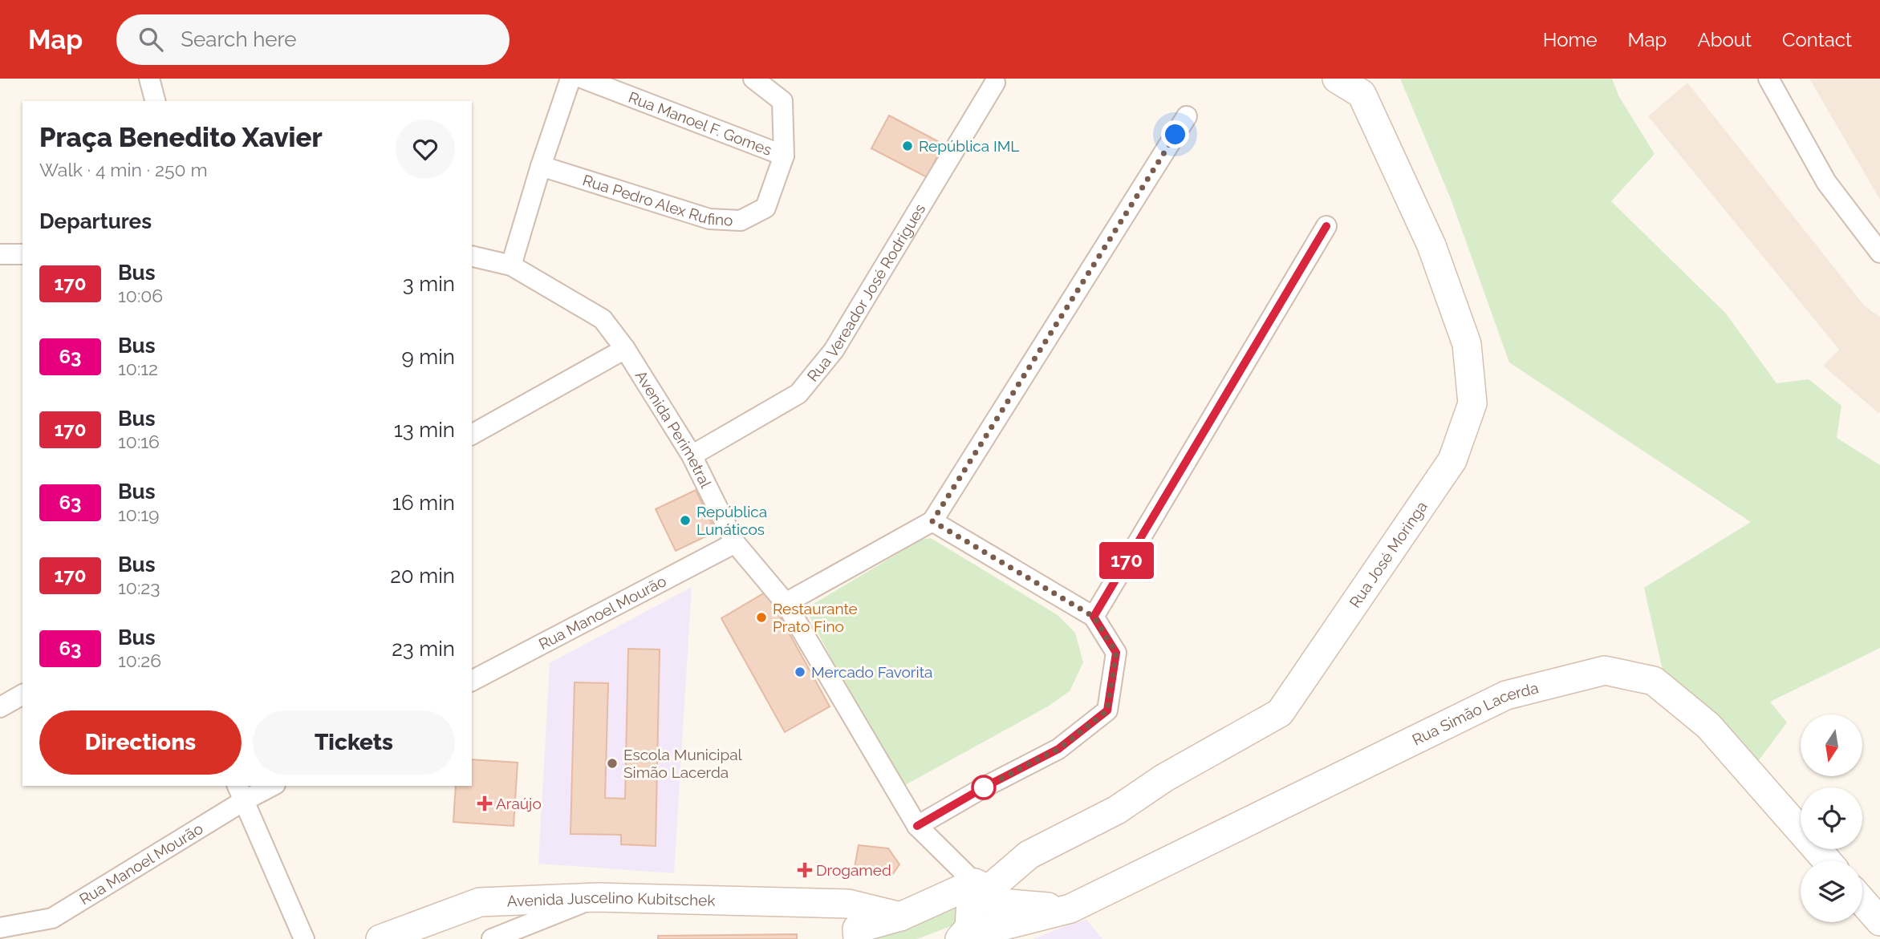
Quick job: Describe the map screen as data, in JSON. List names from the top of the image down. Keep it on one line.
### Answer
{"streets":{"street":["Rua Manoel F. Gomes","Rua Pedro Alex Rufino","Rua Vereador José Rodrigues","Avenida Perimetral","Rua José Moringa","Rua Manoel Mourão","Rua Simão Lacerda","Avenida Juscelino Kubitschek"]},"crossings":[["Rua Manoel F. Gomes","Rua Pedro Alex Rufino"],["Rua Vereador José Rodrigues","Avenida Perimetral"],["Avenida Perimetral","Rua José Moringa"],["Avenida Perimetral","Rua Manoel Mourão"],["Avenida Perimetral","Avenida Juscelino Kubitschek"],["Rua José Moringa","Avenida Juscelino Kubitschek"]],"places":{"other":["República IML","República Lunáticos","Restaurante Prato Fino","Mercado Favorita","Escola Municipal Simão Lacerda"],"health":["Araújo","Drogamed"]},"lines":["bus line 170"],"north":"bottom","page":{"header":"Map","search":"Search here","nav":["Home","Map","About","Contact"],"on_map":"170","heading":[["Praça Benedito Xavier","Walk · 4 min · 250 m"],"Departures"],"list":[{"mark":"170","name":"Bus","note":"10:06","value":"3 min"},{"mark":"63","name":"Bus","note":"10:12","value":"9 min"},{"mark":"170","name":"Bus","note":"10:16","value":"13 min"},{"mark":"63","name":"Bus","note":"10:19","value":"16 min"},{"mark":"170","name":"Bus","note":"10:23","value":"20 min"},{"mark":"63","name":"Bus","note":"10:26","value":"23 min"}],"buttons":["Directions","Tickets"]}}
